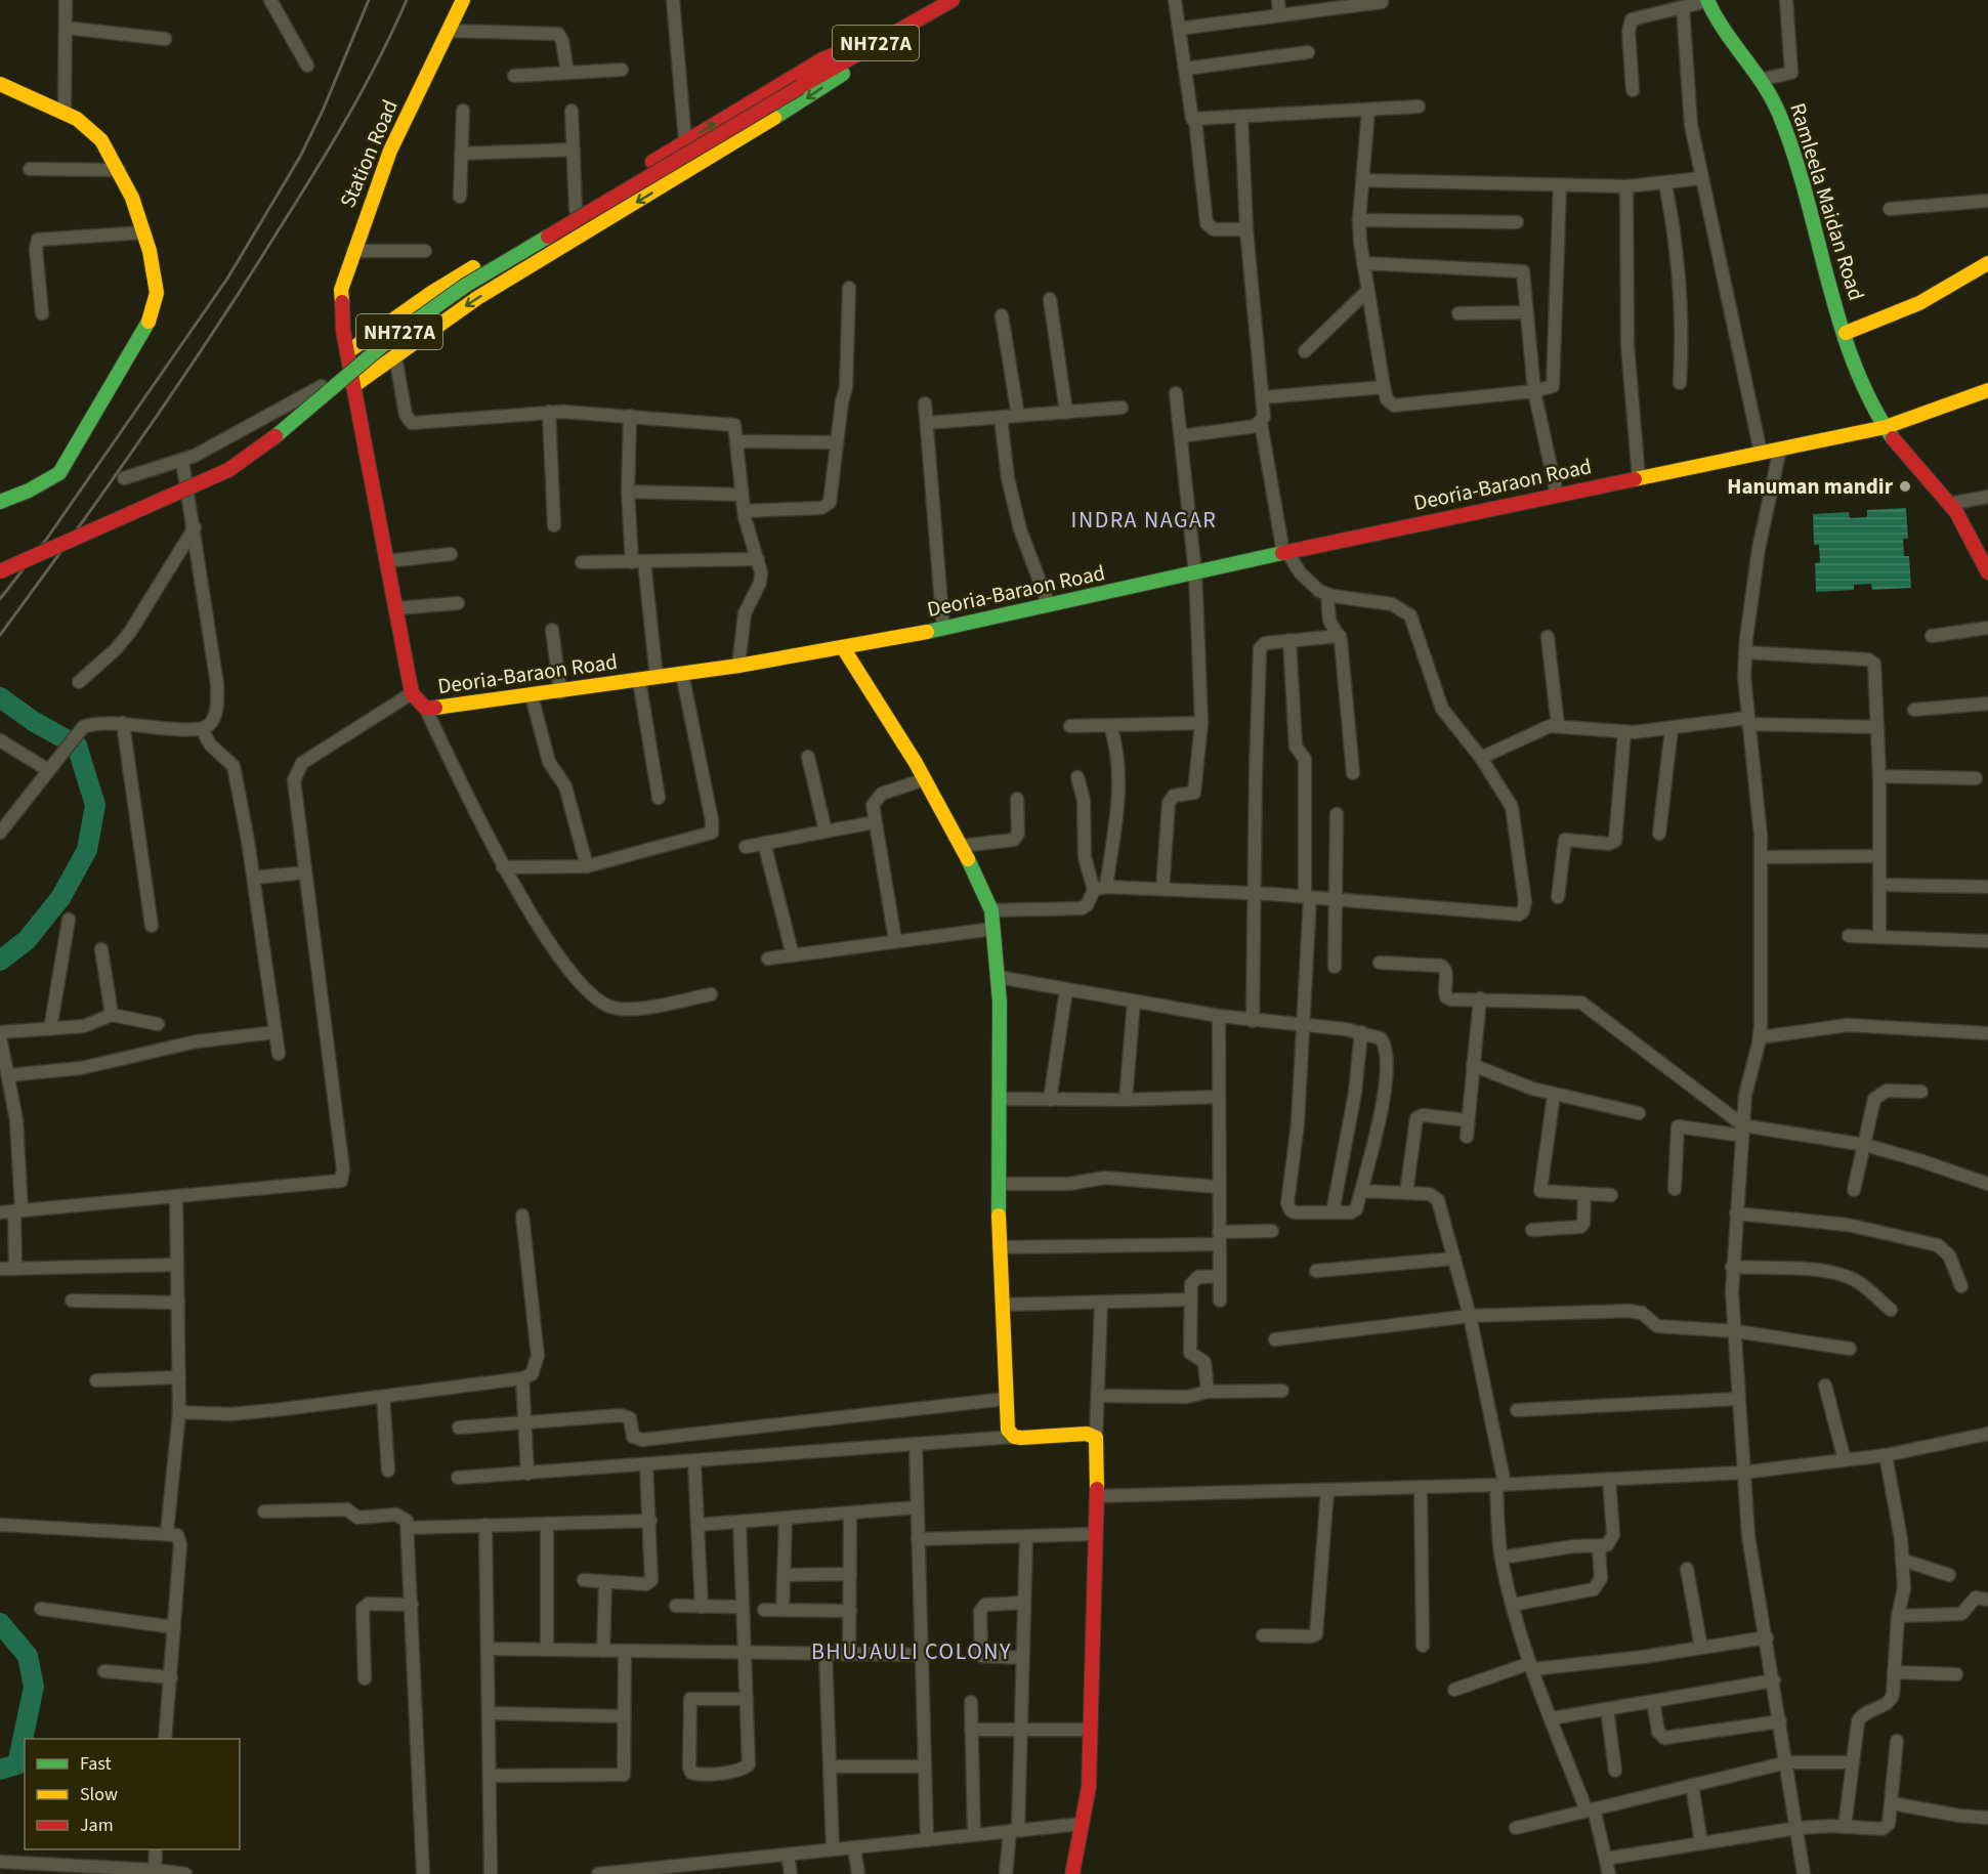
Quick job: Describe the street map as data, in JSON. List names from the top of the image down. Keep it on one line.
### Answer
{"streets":{"main road":["NH727A","Station Road","Ramleela Maidan Road","Deoria-Baraon Road"]},"crossings":[["Station Road","Deoria-Baraon Road"],["Ramleela Maidan Road","Deoria-Baraon Road"]],"districts":["INDRA NAGAR","BHUJAULI COLONY"],"places":["Hanuman mandir"],"legend":["Fast","Slow","Jam"]}
